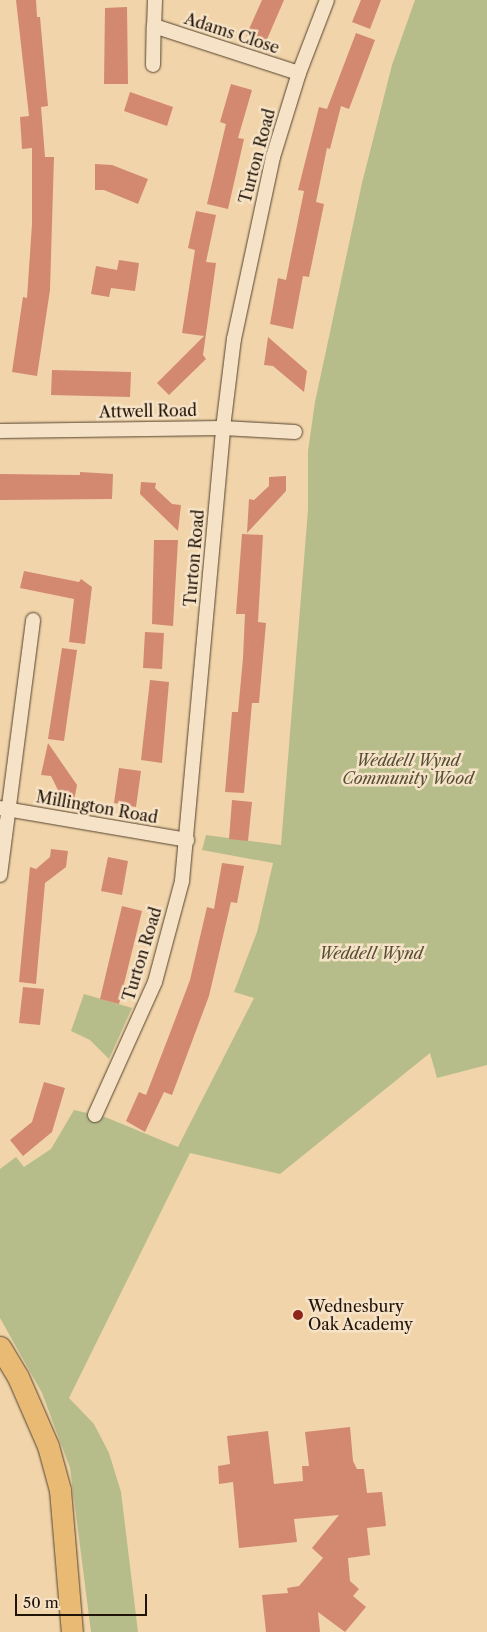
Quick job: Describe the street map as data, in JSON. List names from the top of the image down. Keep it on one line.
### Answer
{"streets":{"street":["Adams Close","Turton Road","Attwell Road","Millington Road"]},"crossings":[["Adams Close","Turton Road"],["Turton Road","Attwell Road"],["Turton Road","Millington Road"]],"parks":["Weddell Wynd Community Wood","Weddell Wynd"],"places":["Wednesbury Oak Academy"],"scale_bar":"50 m"}
